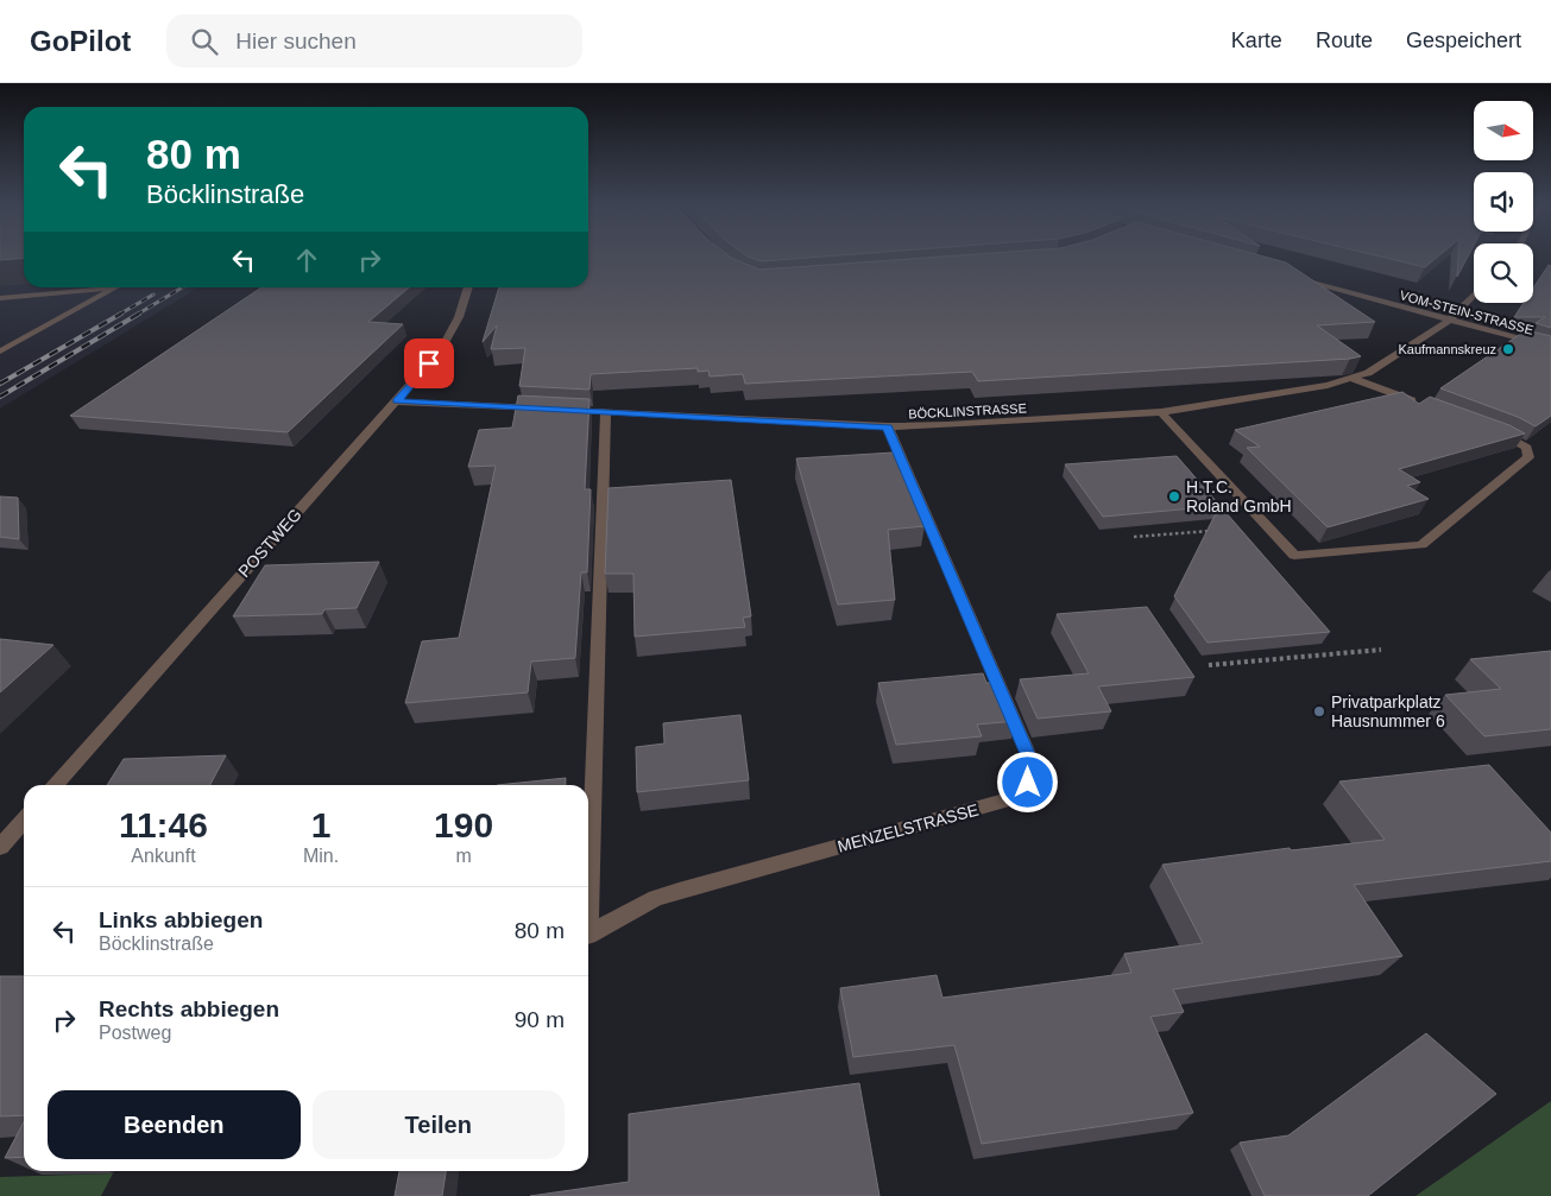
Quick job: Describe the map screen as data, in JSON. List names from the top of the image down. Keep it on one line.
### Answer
{"streets":{"street":["VOM-STEIN-STRASSE","BÖCKLINSTRASSE","POSTWEG","MENZELSTRASSE"]},"crossings":[["VOM-STEIN-STRASSE","BÖCKLINSTRASSE"],["BÖCKLINSTRASSE","POSTWEG"],["BÖCKLINSTRASSE","MENZELSTRASSE"]],"places":["Kaufmannskreuz","H.T.C. Roland GmbH","Privatparkplatz Hausnummer 6"],"north":"right","page":{"header":"GoPilot","search":"Hier suchen","nav":["Karte","Route","Gespeichert"],"turn":["80 m","Böcklinstraße"],"eta":["11:46","Ankunft","1","Min.","190","m"],"list":[{"name":"Links abbiegen","note":"Böcklinstraße","value":"80 m"},{"name":"Rechts abbiegen","note":"Postweg","value":"90 m"}],"buttons":["Beenden","Teilen"]}}
